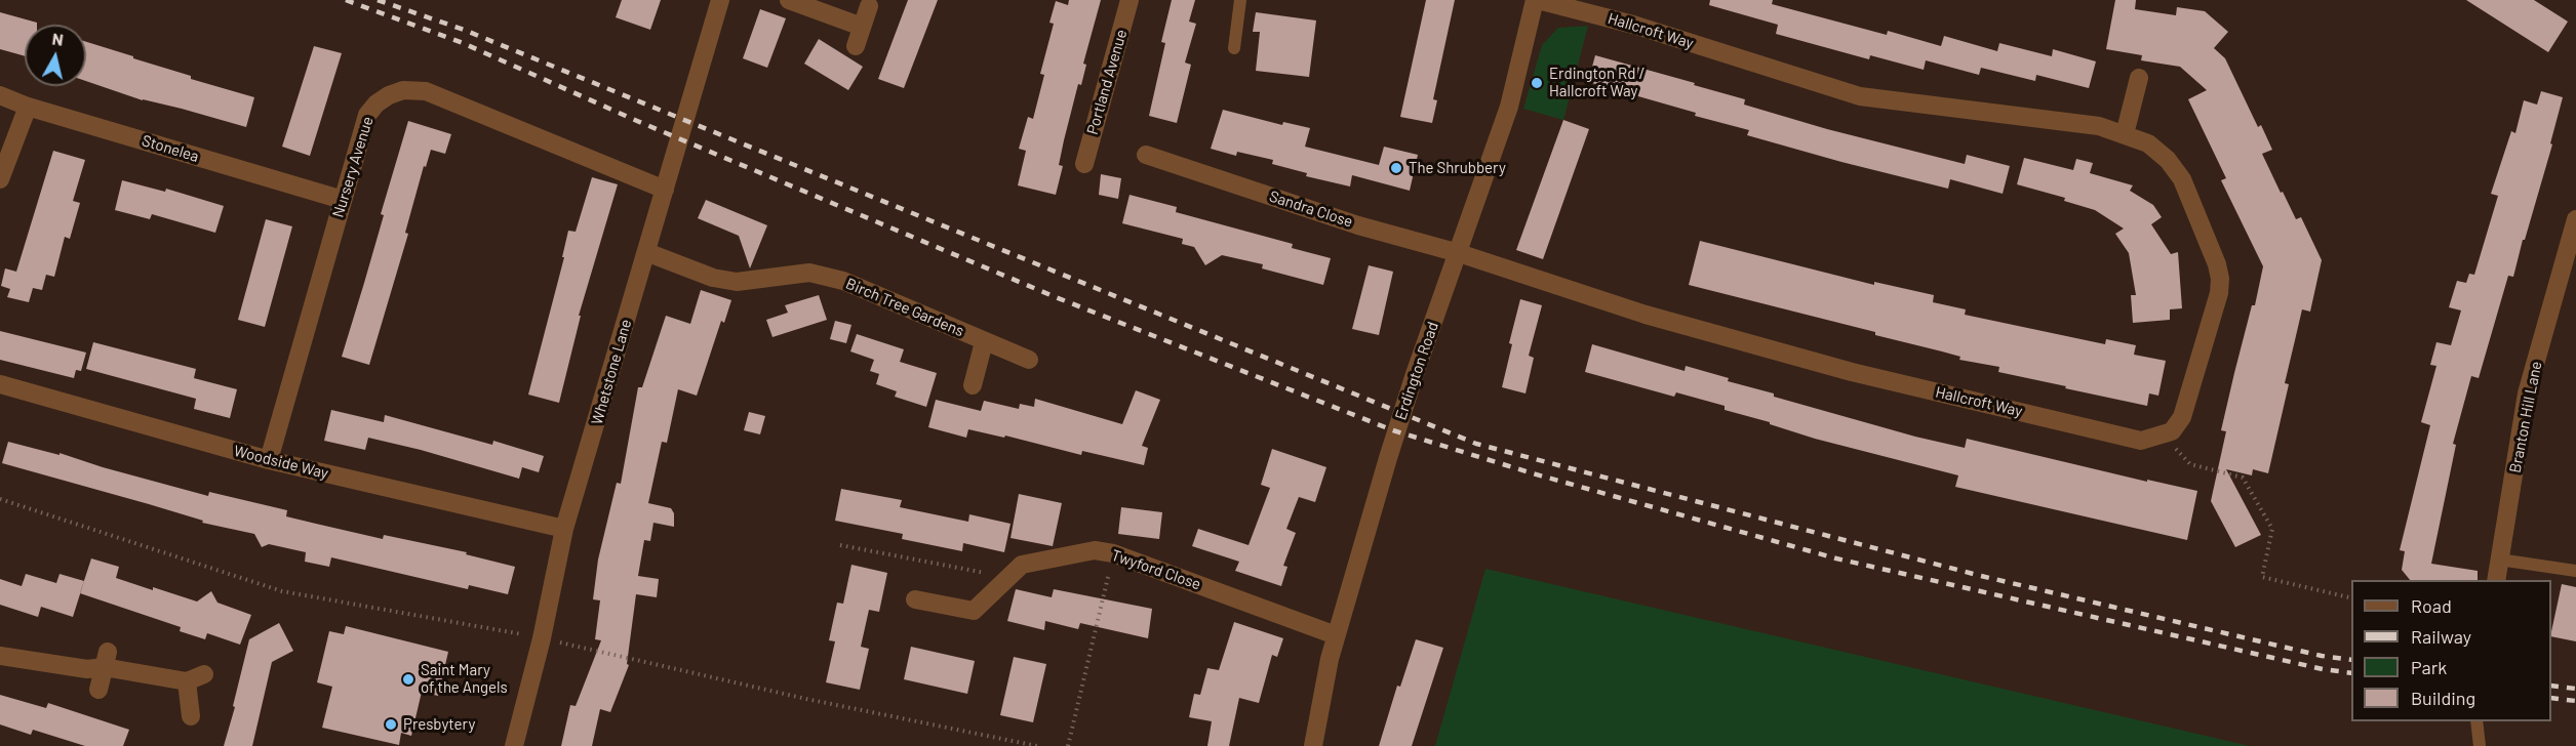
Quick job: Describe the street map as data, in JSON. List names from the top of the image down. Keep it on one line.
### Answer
{"streets":{"street":["Hallcroft Way","Portland Avenue","Stonelea","Nursery Avenue","Sandra Close","Birch Tree Gardens","Erdington Road","Whetstone Lane","Branton Hill Lane","Woodside Way","Twyford Close"]},"crossings":[["Hallcroft Way","Sandra Close"],["Hallcroft Way","Erdington Road"],["Stonelea","Nursery Avenue"],["Nursery Avenue","Whetstone Lane"],["Nursery Avenue","Woodside Way"],["Sandra Close","Erdington Road"],["Birch Tree Gardens","Whetstone Lane"],["Erdington Road","Twyford Close"],["Whetstone Lane","Woodside Way"]],"places":["Erdington Rd / Hallcroft Way","The Shrubbery","Saint Mary of the Angels","Presbytery"],"legend":["Road","Railway","Park","Building"],"north":"top"}
